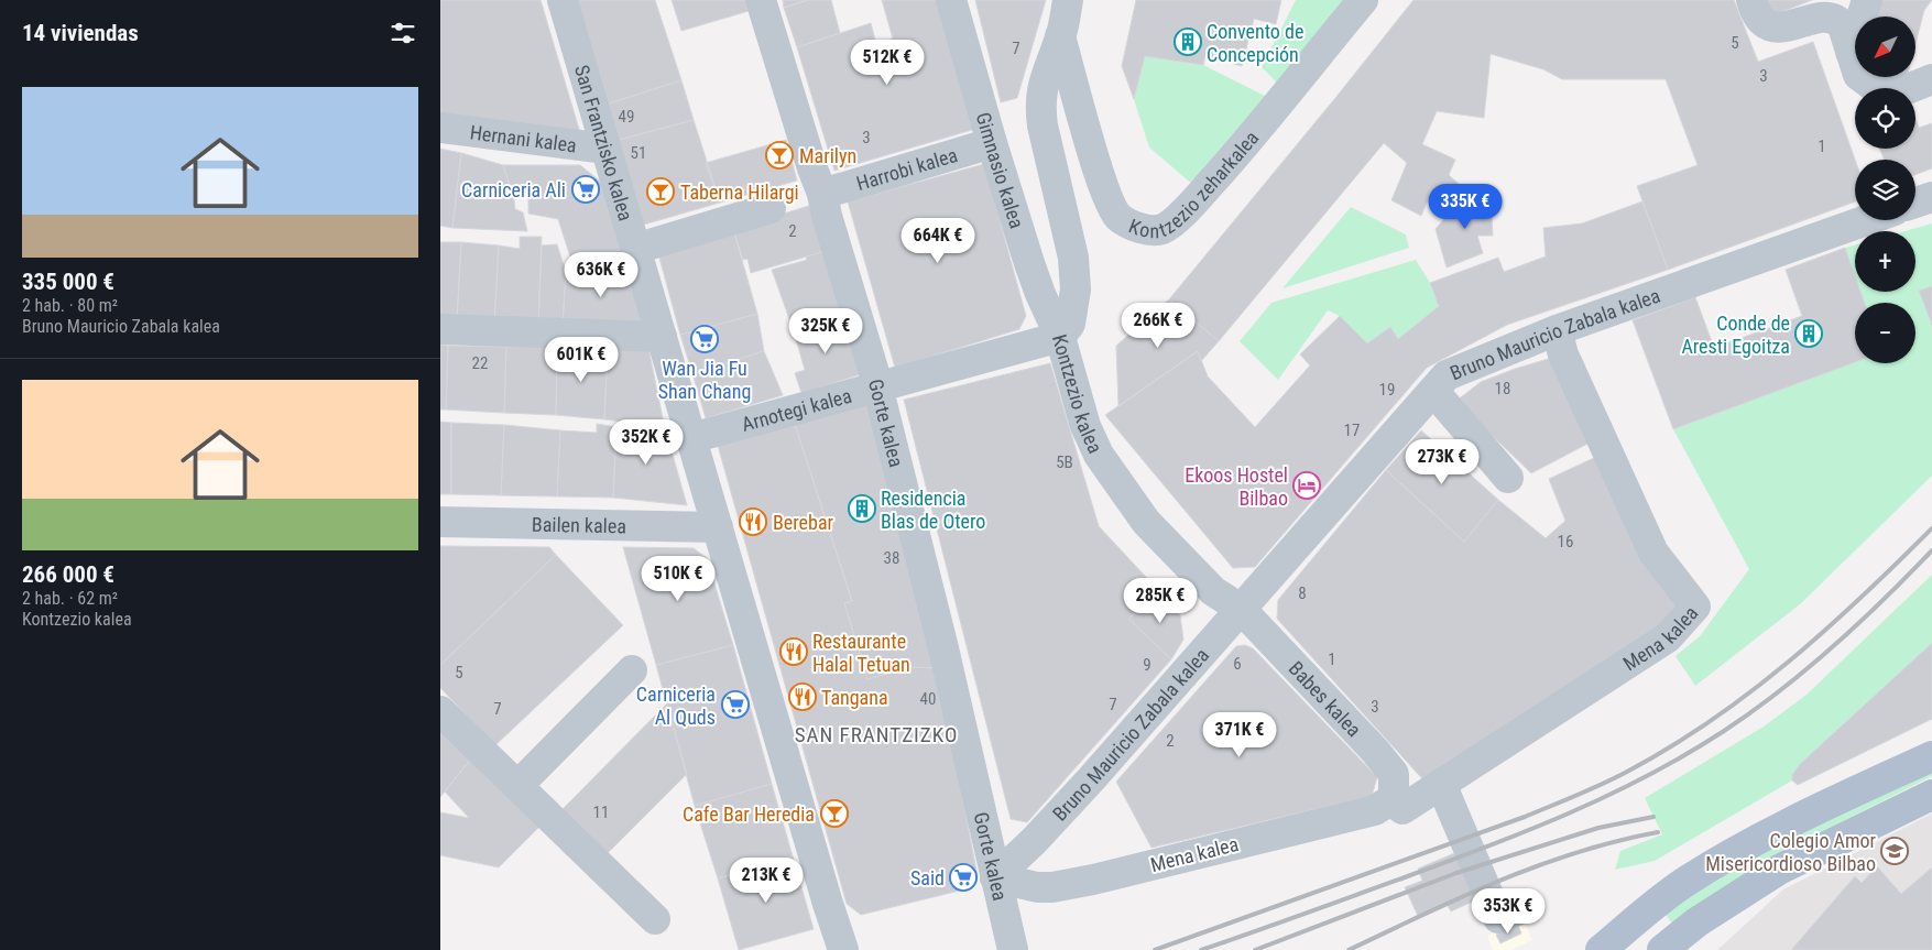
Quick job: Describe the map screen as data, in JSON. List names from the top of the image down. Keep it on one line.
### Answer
{"streets":{"street":["Hernani kalea","San Frantzisko kalea","Harrobi kalea","Gimnasio kalea","Kontzezio zeharkalea","Bruno Mauricio Zabala kalea","Kontzezio kalea","Arnotegi kalea","Gorte kalea","Bailen kalea","Mena kalea","Babes kalea"]},"crossings":[["Hernani kalea","San Frantzisko kalea"],["San Frantzisko kalea","Arnotegi kalea"],["San Frantzisko kalea","Bailen kalea"],["Harrobi kalea","Gimnasio kalea"],["Harrobi kalea","Gorte kalea"],["Gimnasio kalea","Kontzezio kalea"],["Gimnasio kalea","Arnotegi kalea"],["Kontzezio zeharkalea","Kontzezio kalea"],["Bruno Mauricio Zabala kalea","Kontzezio kalea"],["Bruno Mauricio Zabala kalea","Gorte kalea"],["Bruno Mauricio Zabala kalea","Mena kalea"],["Bruno Mauricio Zabala kalea","Babes kalea"],["Kontzezio kalea","Arnotegi kalea"],["Kontzezio kalea","Babes kalea"],["Arnotegi kalea","Gorte kalea"],["Gorte kalea","Mena kalea"],["Mena kalea","Babes kalea"]],"districts":["SAN FRANTZIZKO"],"places":{"building":["Convento de Concepción","Conde de Aresti Egoitza","Residencia Blas de Otero"],"bar":["Marilyn","Taberna Hilargi","Cafe Bar Heredia"],"supermarket":["Carniceria Ali","Wan Jia Fu Shan Chang","Carniceria Al Quds","Said"],"hotel":["Ekoos Hostel Bilbao"],"restaurant":["Berebar","Restaurante Halal Tetuan","Tangana"],"school or university":["Colegio Amor Misericordioso Bilbao"]},"house_numbers":["5","7","3","49","3","1","51","2","22","18","19","17","5B","16","38","8","1","6","9","5","40","7","3","7","2","11"],"north":"bottom left","page":{"heading":"14 viviendas","map_buttons":["+","−"],"price":["512K €","335K €","664K €","636K €","266K €","325K €","601K €","352K €","273K €","510K €","285K €","371K €","213K €","353K €"],"list":[{"name":"335 000 €","note":"2 hab. · 80 m² · Bruno Mauricio Zabala kalea"},{"name":"266 000 €","note":"2 hab. · 62 m² · Kontzezio kalea"}]}}
